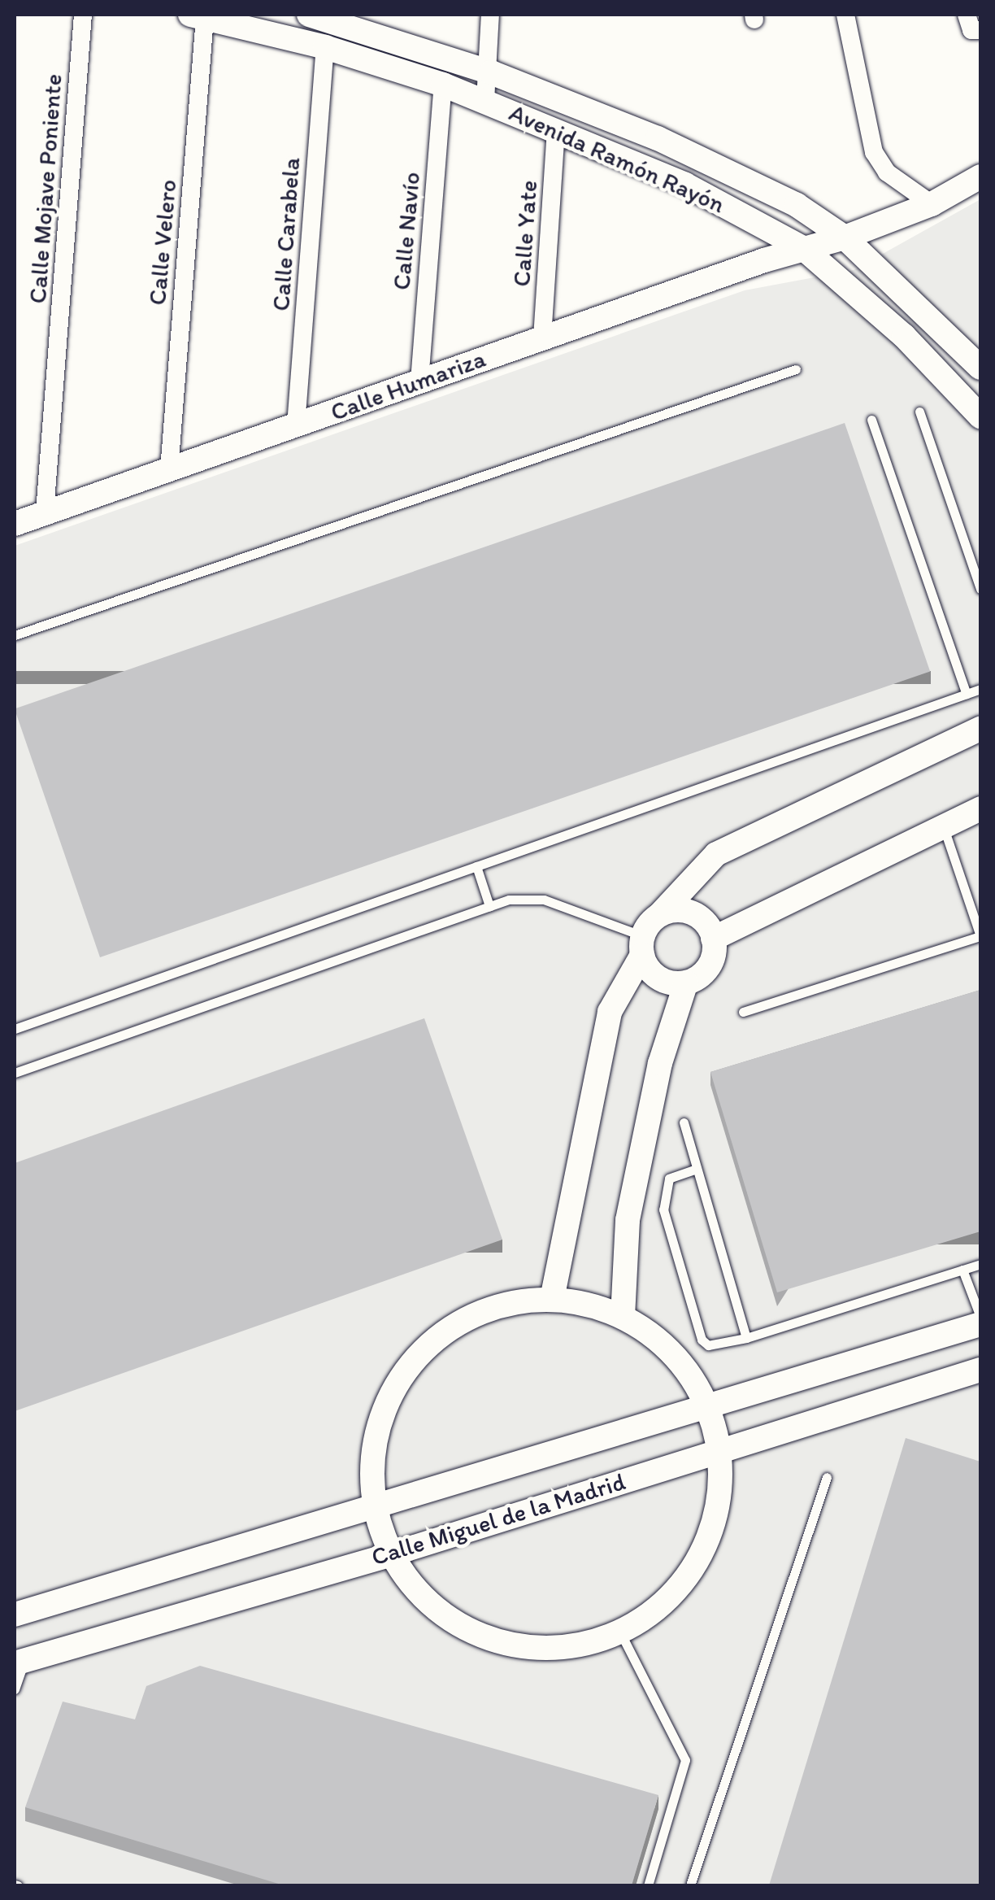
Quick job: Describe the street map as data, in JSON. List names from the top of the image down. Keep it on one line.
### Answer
{"streets":{"main road":["Avenida Ramón Rayón","Calle Humariza","Calle Miguel de la Madrid"],"street":["Calle Mojave Poniente","Calle Navío","Calle Yate","Calle Carabela","Calle Velero"]},"crossings":[["Avenida Ramón Rayón","Calle Navío"],["Avenida Ramón Rayón","Calle Yate"],["Avenida Ramón Rayón","Calle Carabela"],["Avenida Ramón Rayón","Calle Velero"],["Avenida Ramón Rayón","Calle Humariza"],["Calle Mojave Poniente","Calle Humariza"],["Calle Navío","Calle Humariza"],["Calle Yate","Calle Humariza"],["Calle Carabela","Calle Humariza"],["Calle Velero","Calle Humariza"]]}
